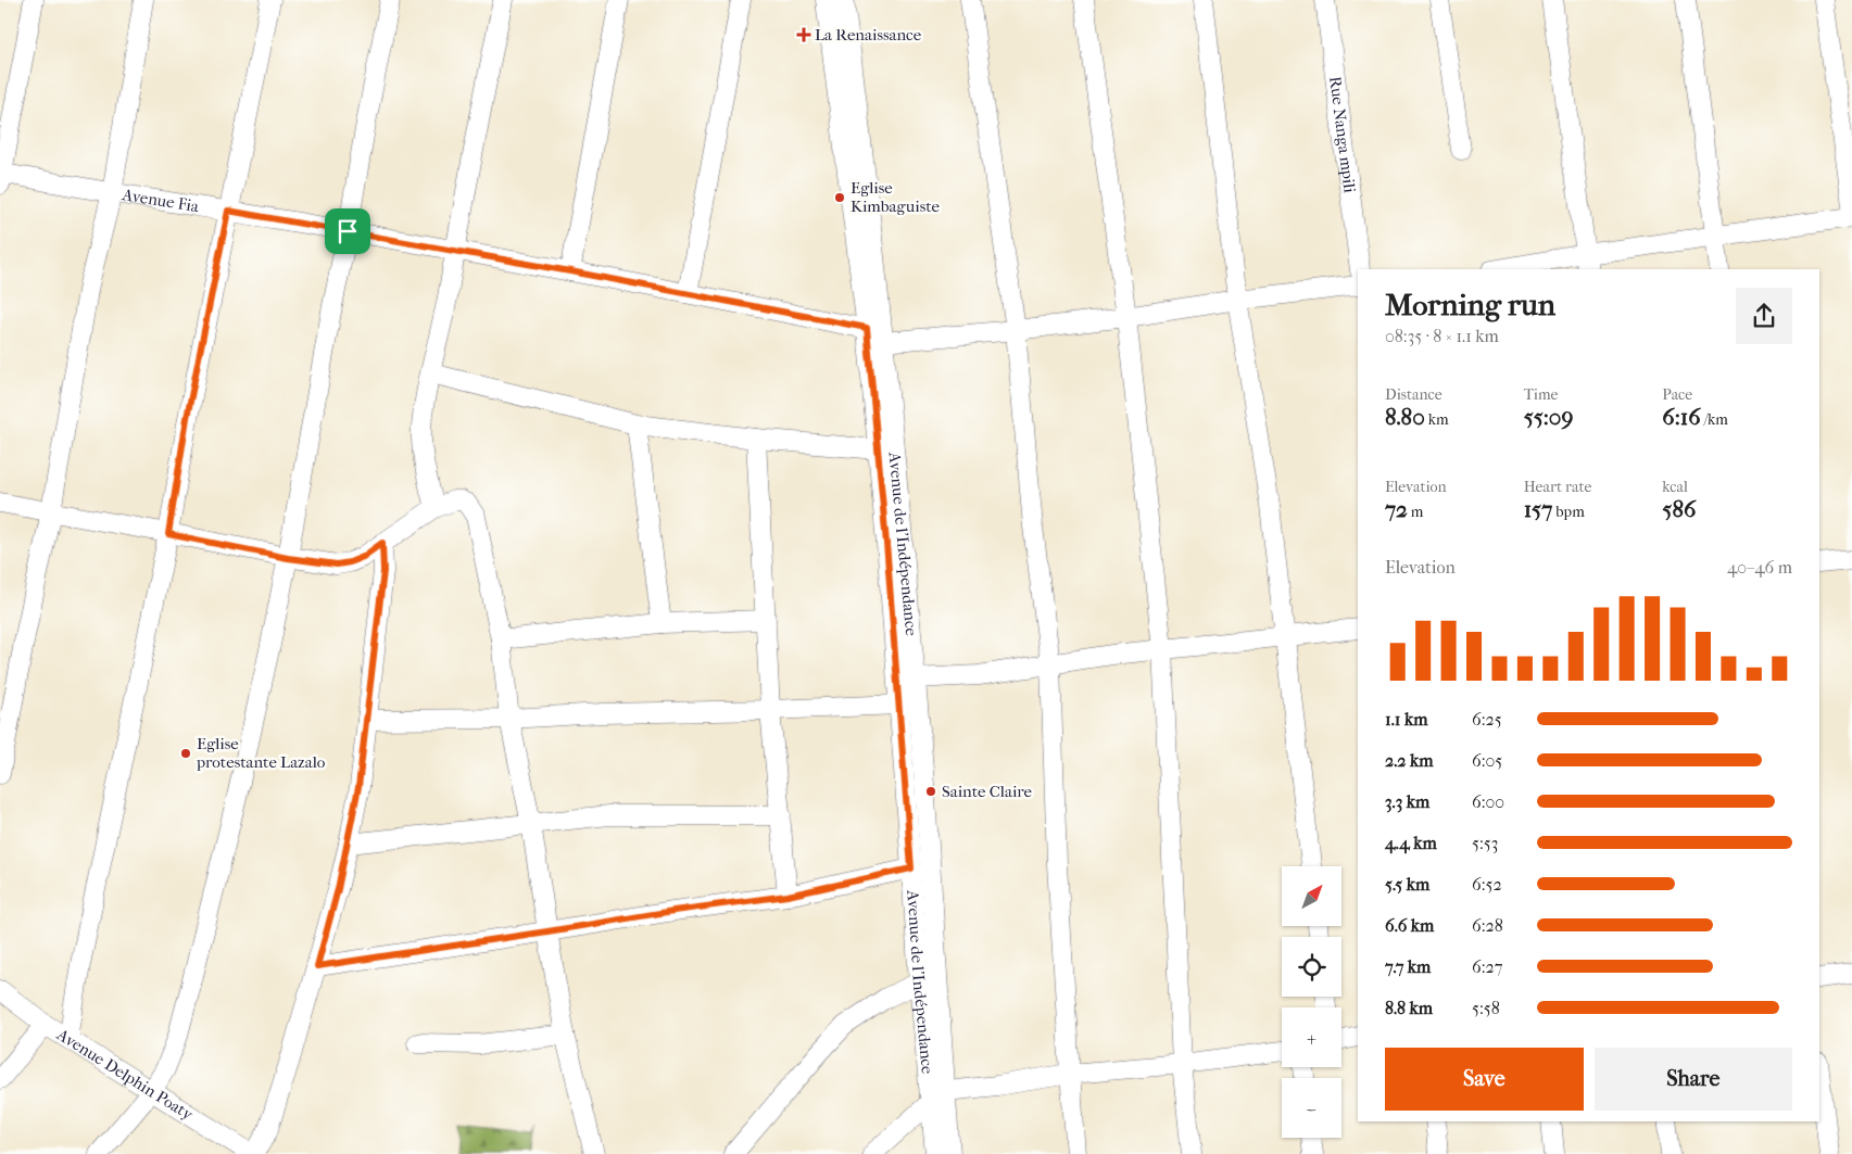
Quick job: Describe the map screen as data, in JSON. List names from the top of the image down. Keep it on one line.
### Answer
{"streets":{"street":["Rue Nanga mpili","Avenue Fia","Avenue de l'Indépendance","Avenue Delphin Poaty"]},"crossings":[["Avenue Fia","Avenue de l'Indépendance"]],"places":{"health":["La Renaissance"],"other":["Eglise Kimbaguiste","Eglise protestante Lazalo","Sainte Claire"]},"north":"top right","page":{"heading":["Morning run","08:35 · 8 × 1.1 km"],"stats":[["Distance","8.80 km"],["Time","55:09"],["Pace","6:16 /km"],["Elevation","72 m"],["Heart rate","157 bpm"],["kcal","586"]],"chart":["Elevation","40–46 m"],"list":[{"name":"1.1 km","note":"6:25"},{"name":"2.2 km","note":"6:05"},{"name":"3.3 km","note":"6:00"},{"name":"4.4 km","note":"5:53"},{"name":"5.5 km","note":"6:52"},{"name":"6.6 km","note":"6:28"},{"name":"7.7 km","note":"6:27"},{"name":"8.8 km","note":"5:58"}],"map_buttons":["+","−"],"buttons":["Save","Share"]}}
